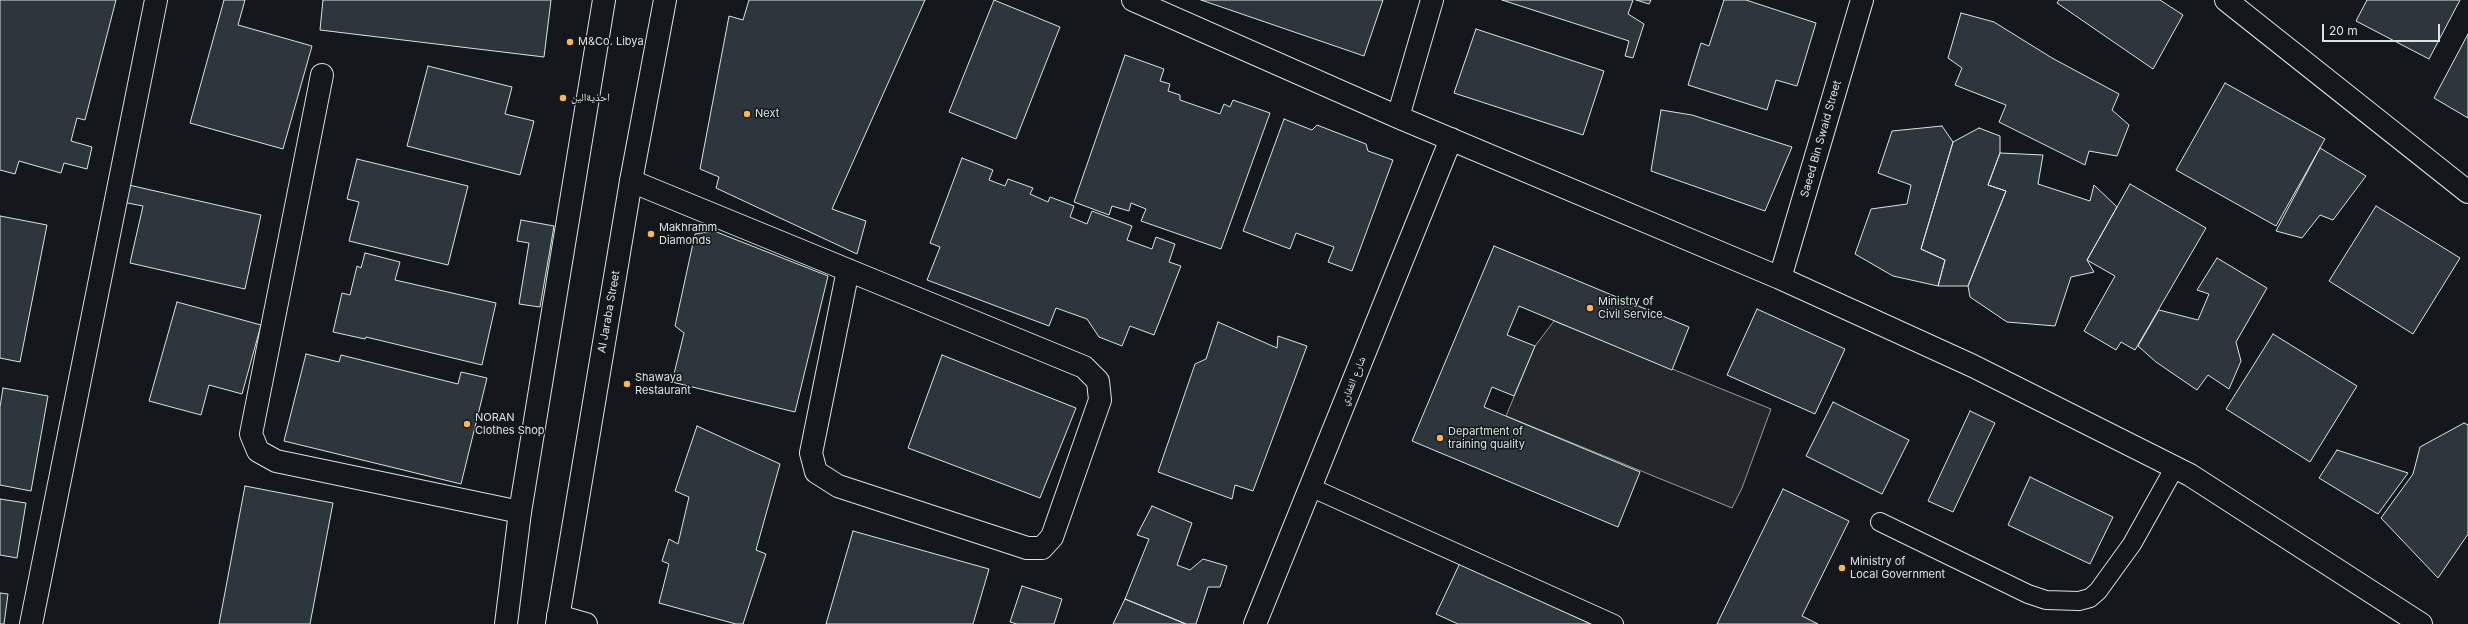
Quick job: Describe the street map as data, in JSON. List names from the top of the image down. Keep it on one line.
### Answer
{"streets":{"street":["Saeed Bin Swaid Street","Al Jaraba Street","شارع الغفاري"]},"places":["M&Co. Libya","احذيةالين","Next","Makhramm Diamonds","Ministry of Civil Service","Shawaya Restaurant","NORAN Clothes Shop","Department of training quality","Ministry of Local Government"],"scale_bar":"20 m"}
